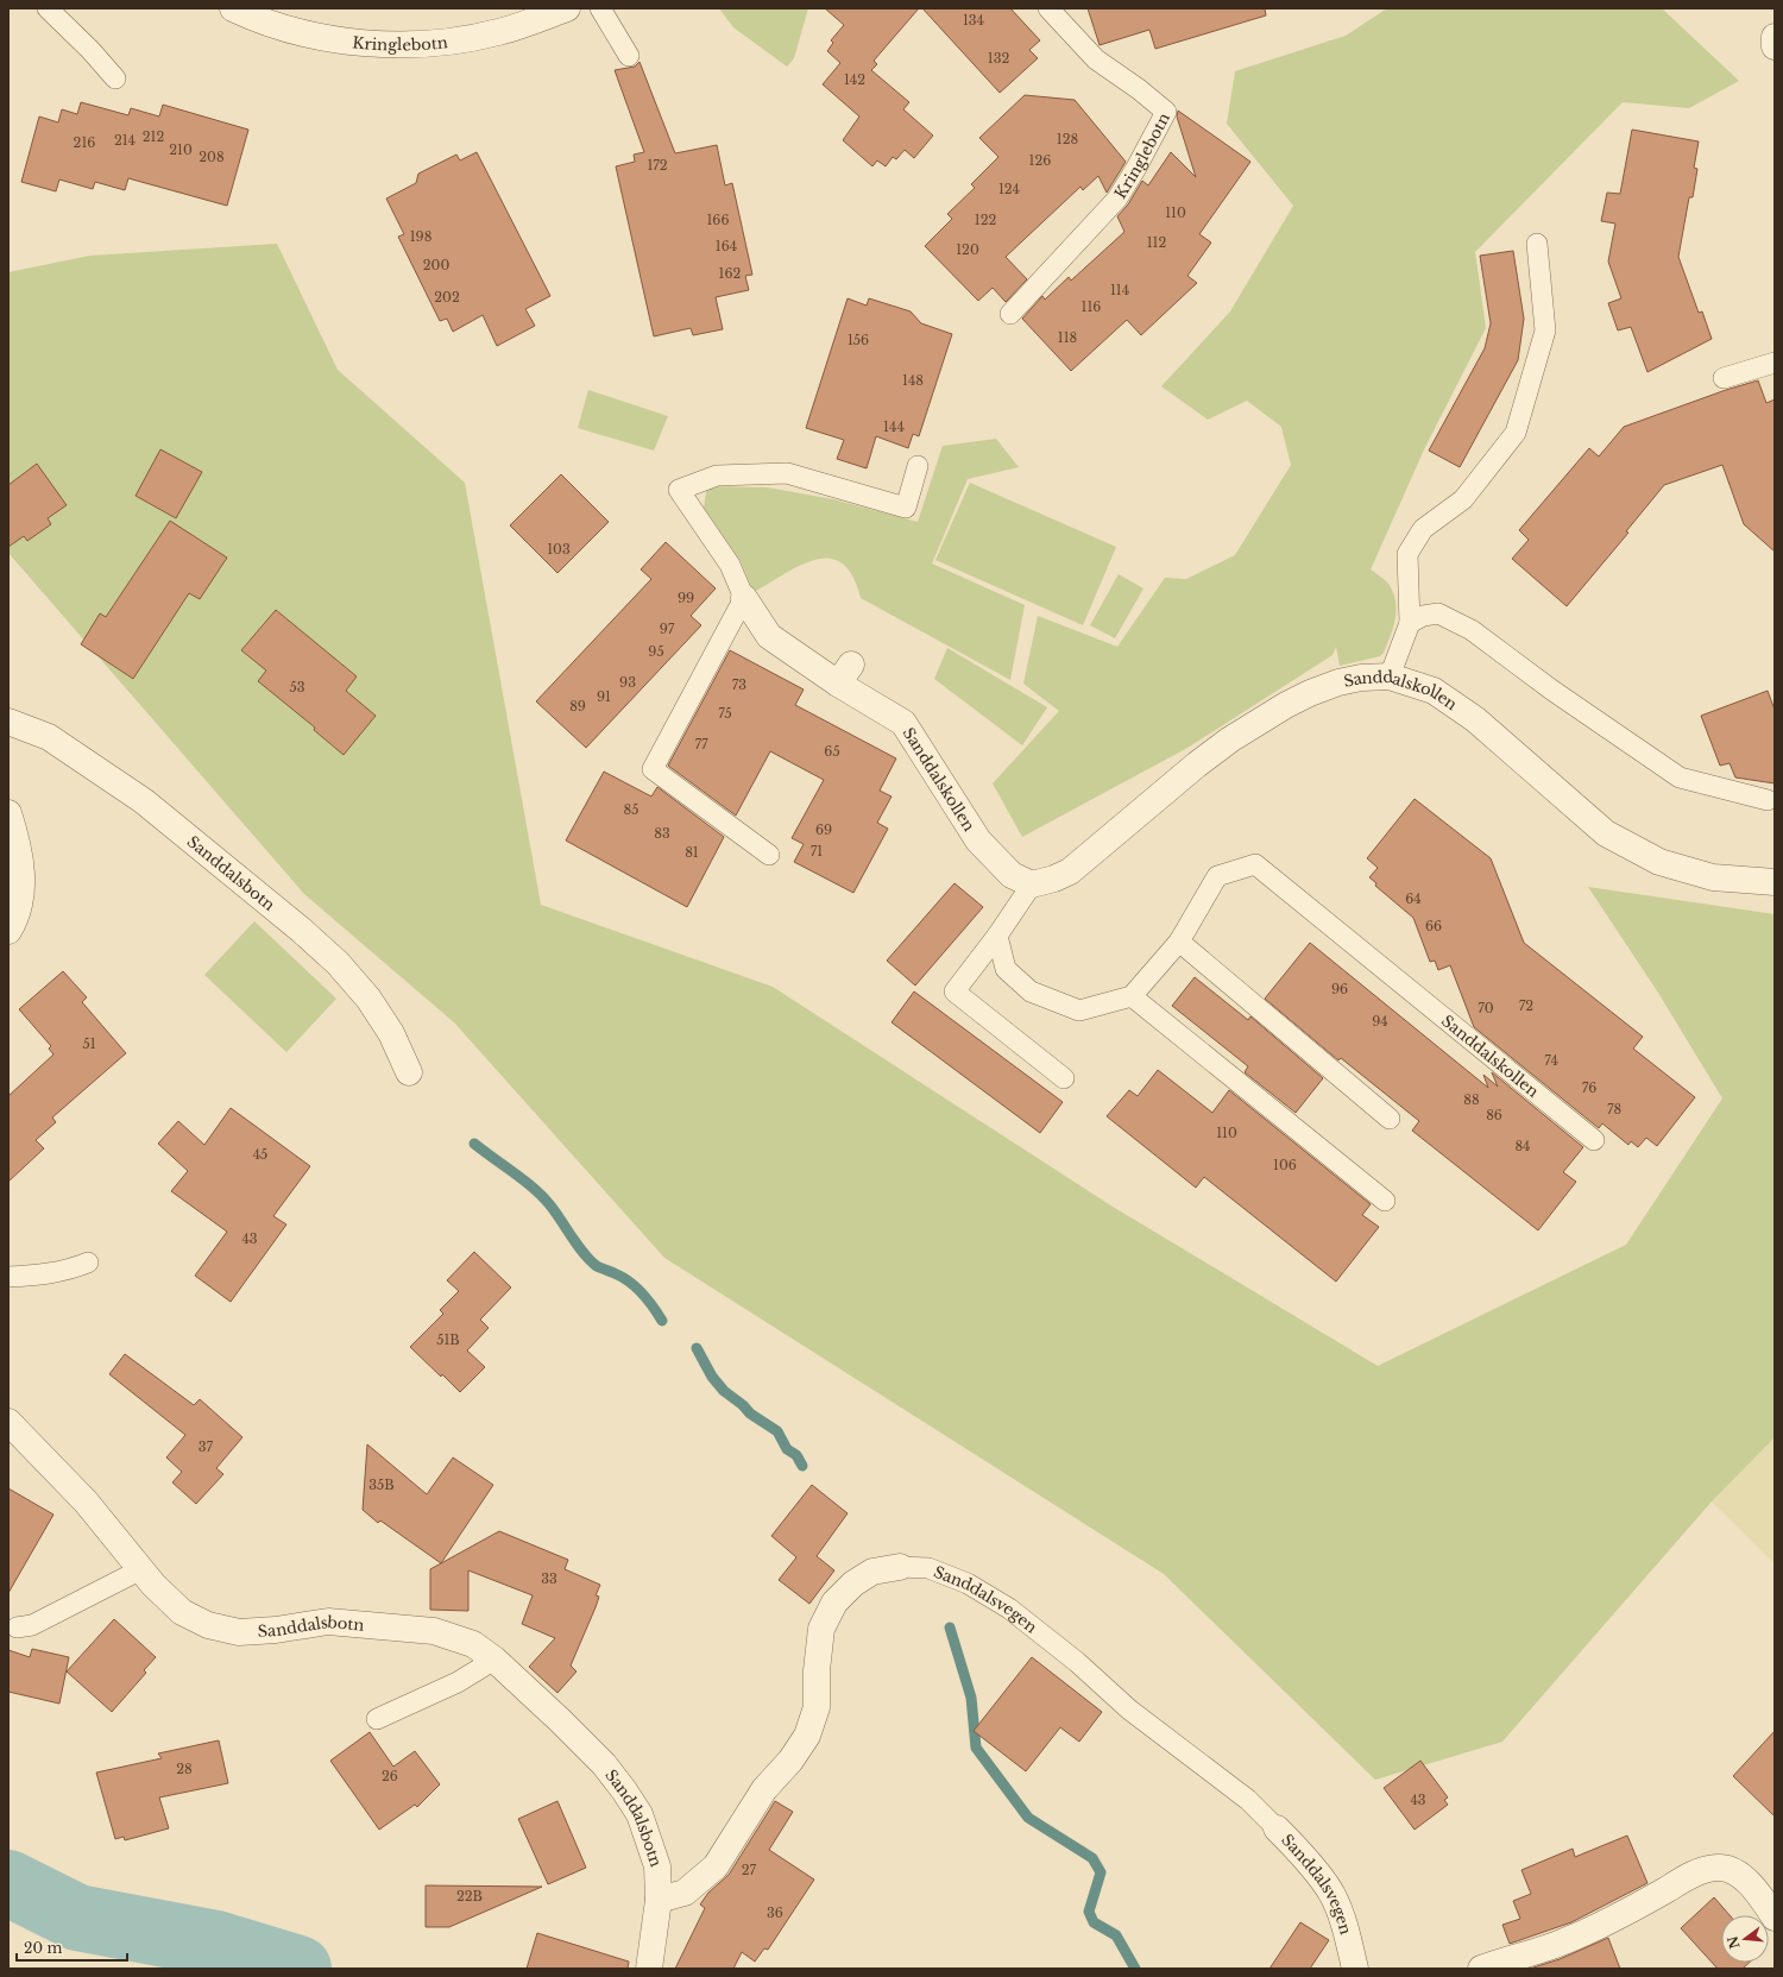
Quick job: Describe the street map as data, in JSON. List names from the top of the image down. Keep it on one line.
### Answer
{"streets":{"street":["Kringlebotn","Sanddalskollen","Sanddalsbotn","Sanddalsvegen"]},"crossings":[["Sanddalsbotn","Sanddalsvegen"]],"house_numbers":["134","132","142","212","128","214","216","210","208","126","172","124","110","166","122","198","112","164","120","200","162","114","202","116","118","156","148","144","103","99","97","95","93","73","53","91","89","75","77","65","85","69","83","71","81","64","66","96","72","70","94","51","74","76","88","78","86","110","84","45","106","43","51B","37","35B","33","28","26","43","27","22B","36"],"scale_bar":"20 m","north":"left"}
